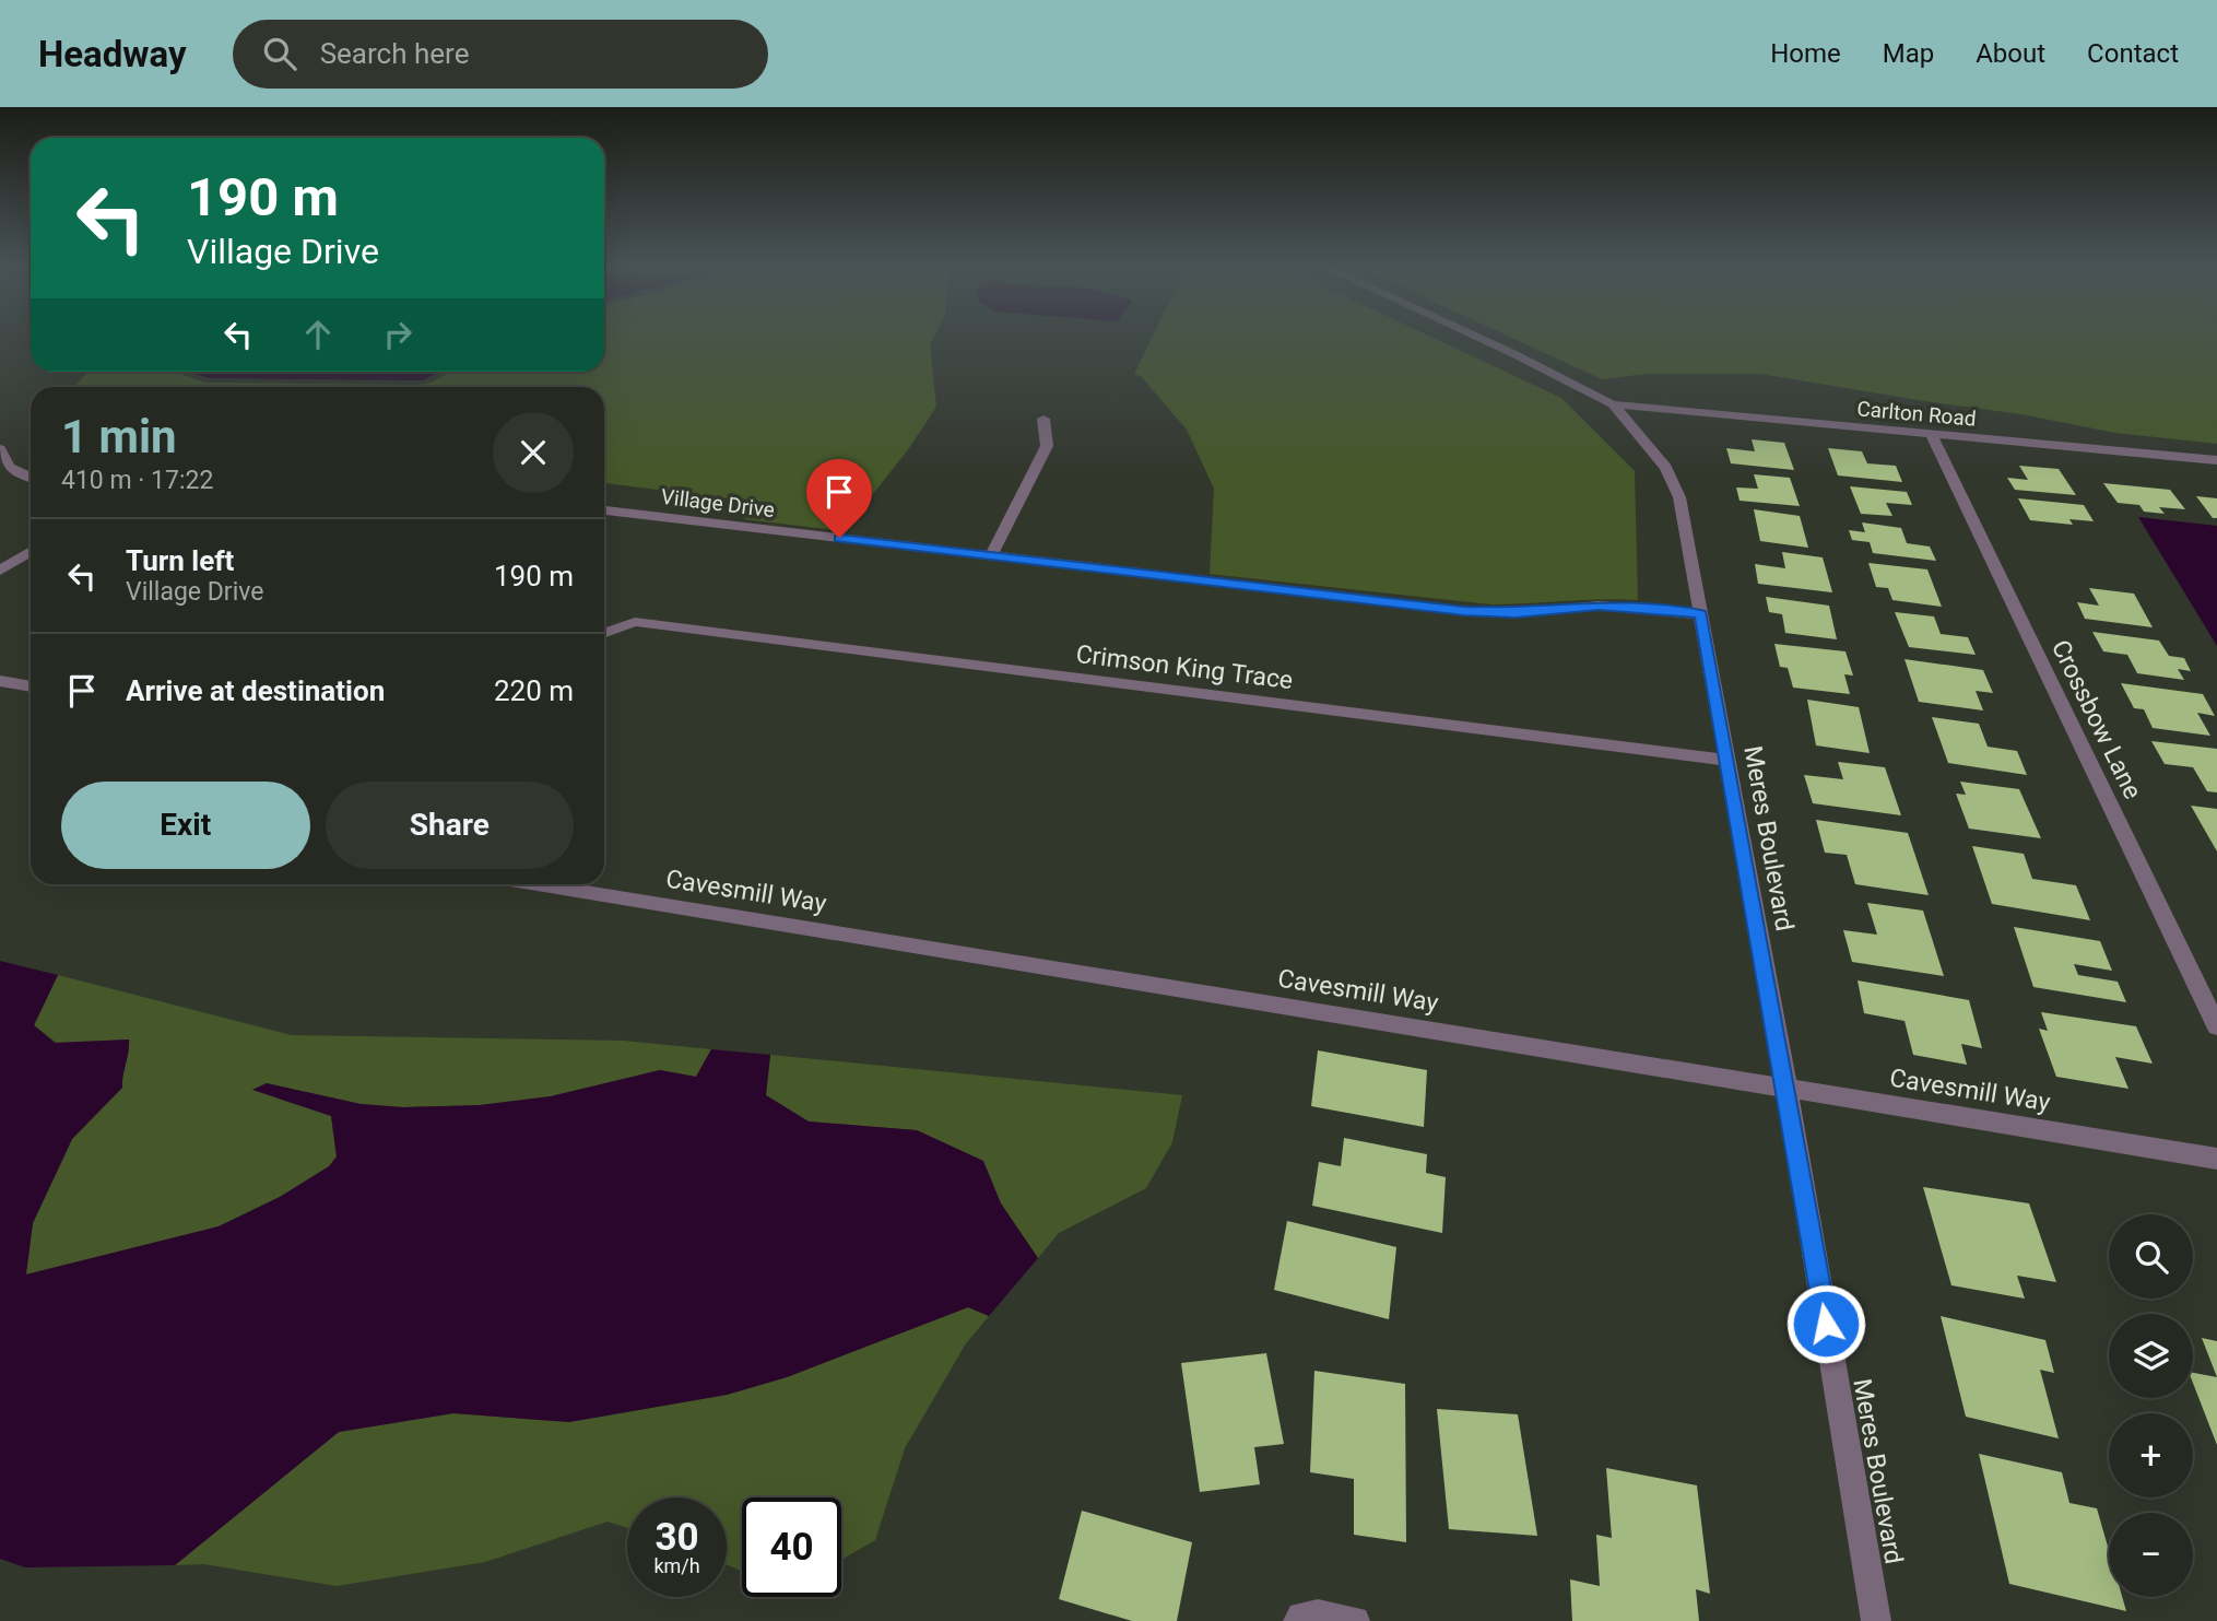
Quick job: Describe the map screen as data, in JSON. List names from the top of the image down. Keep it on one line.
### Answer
{"streets":{"street":["Carlton Road","Village Drive","Crimson King Trace","Crossbow Lane","Meres Boulevard","Cavesmill Way"]},"crossings":[["Carlton Road","Crossbow Lane"],["Carlton Road","Meres Boulevard"],["Village Drive","Meres Boulevard"],["Crimson King Trace","Meres Boulevard"],["Meres Boulevard","Cavesmill Way"]],"page":{"header":"Headway","search":"Search here","nav":["Home","Map","About","Contact"],"turn":["190 m","Village Drive"],"heading":["1 min","410 m · 17:22"],"list":[{"name":"Turn left","note":"Village Drive","value":"190 m"},{"name":"Arrive at destination","value":"220 m"}],"buttons":["Exit","Share"],"map_buttons":["+","−"],"speed":"30 km/h","limit":"40"}}
